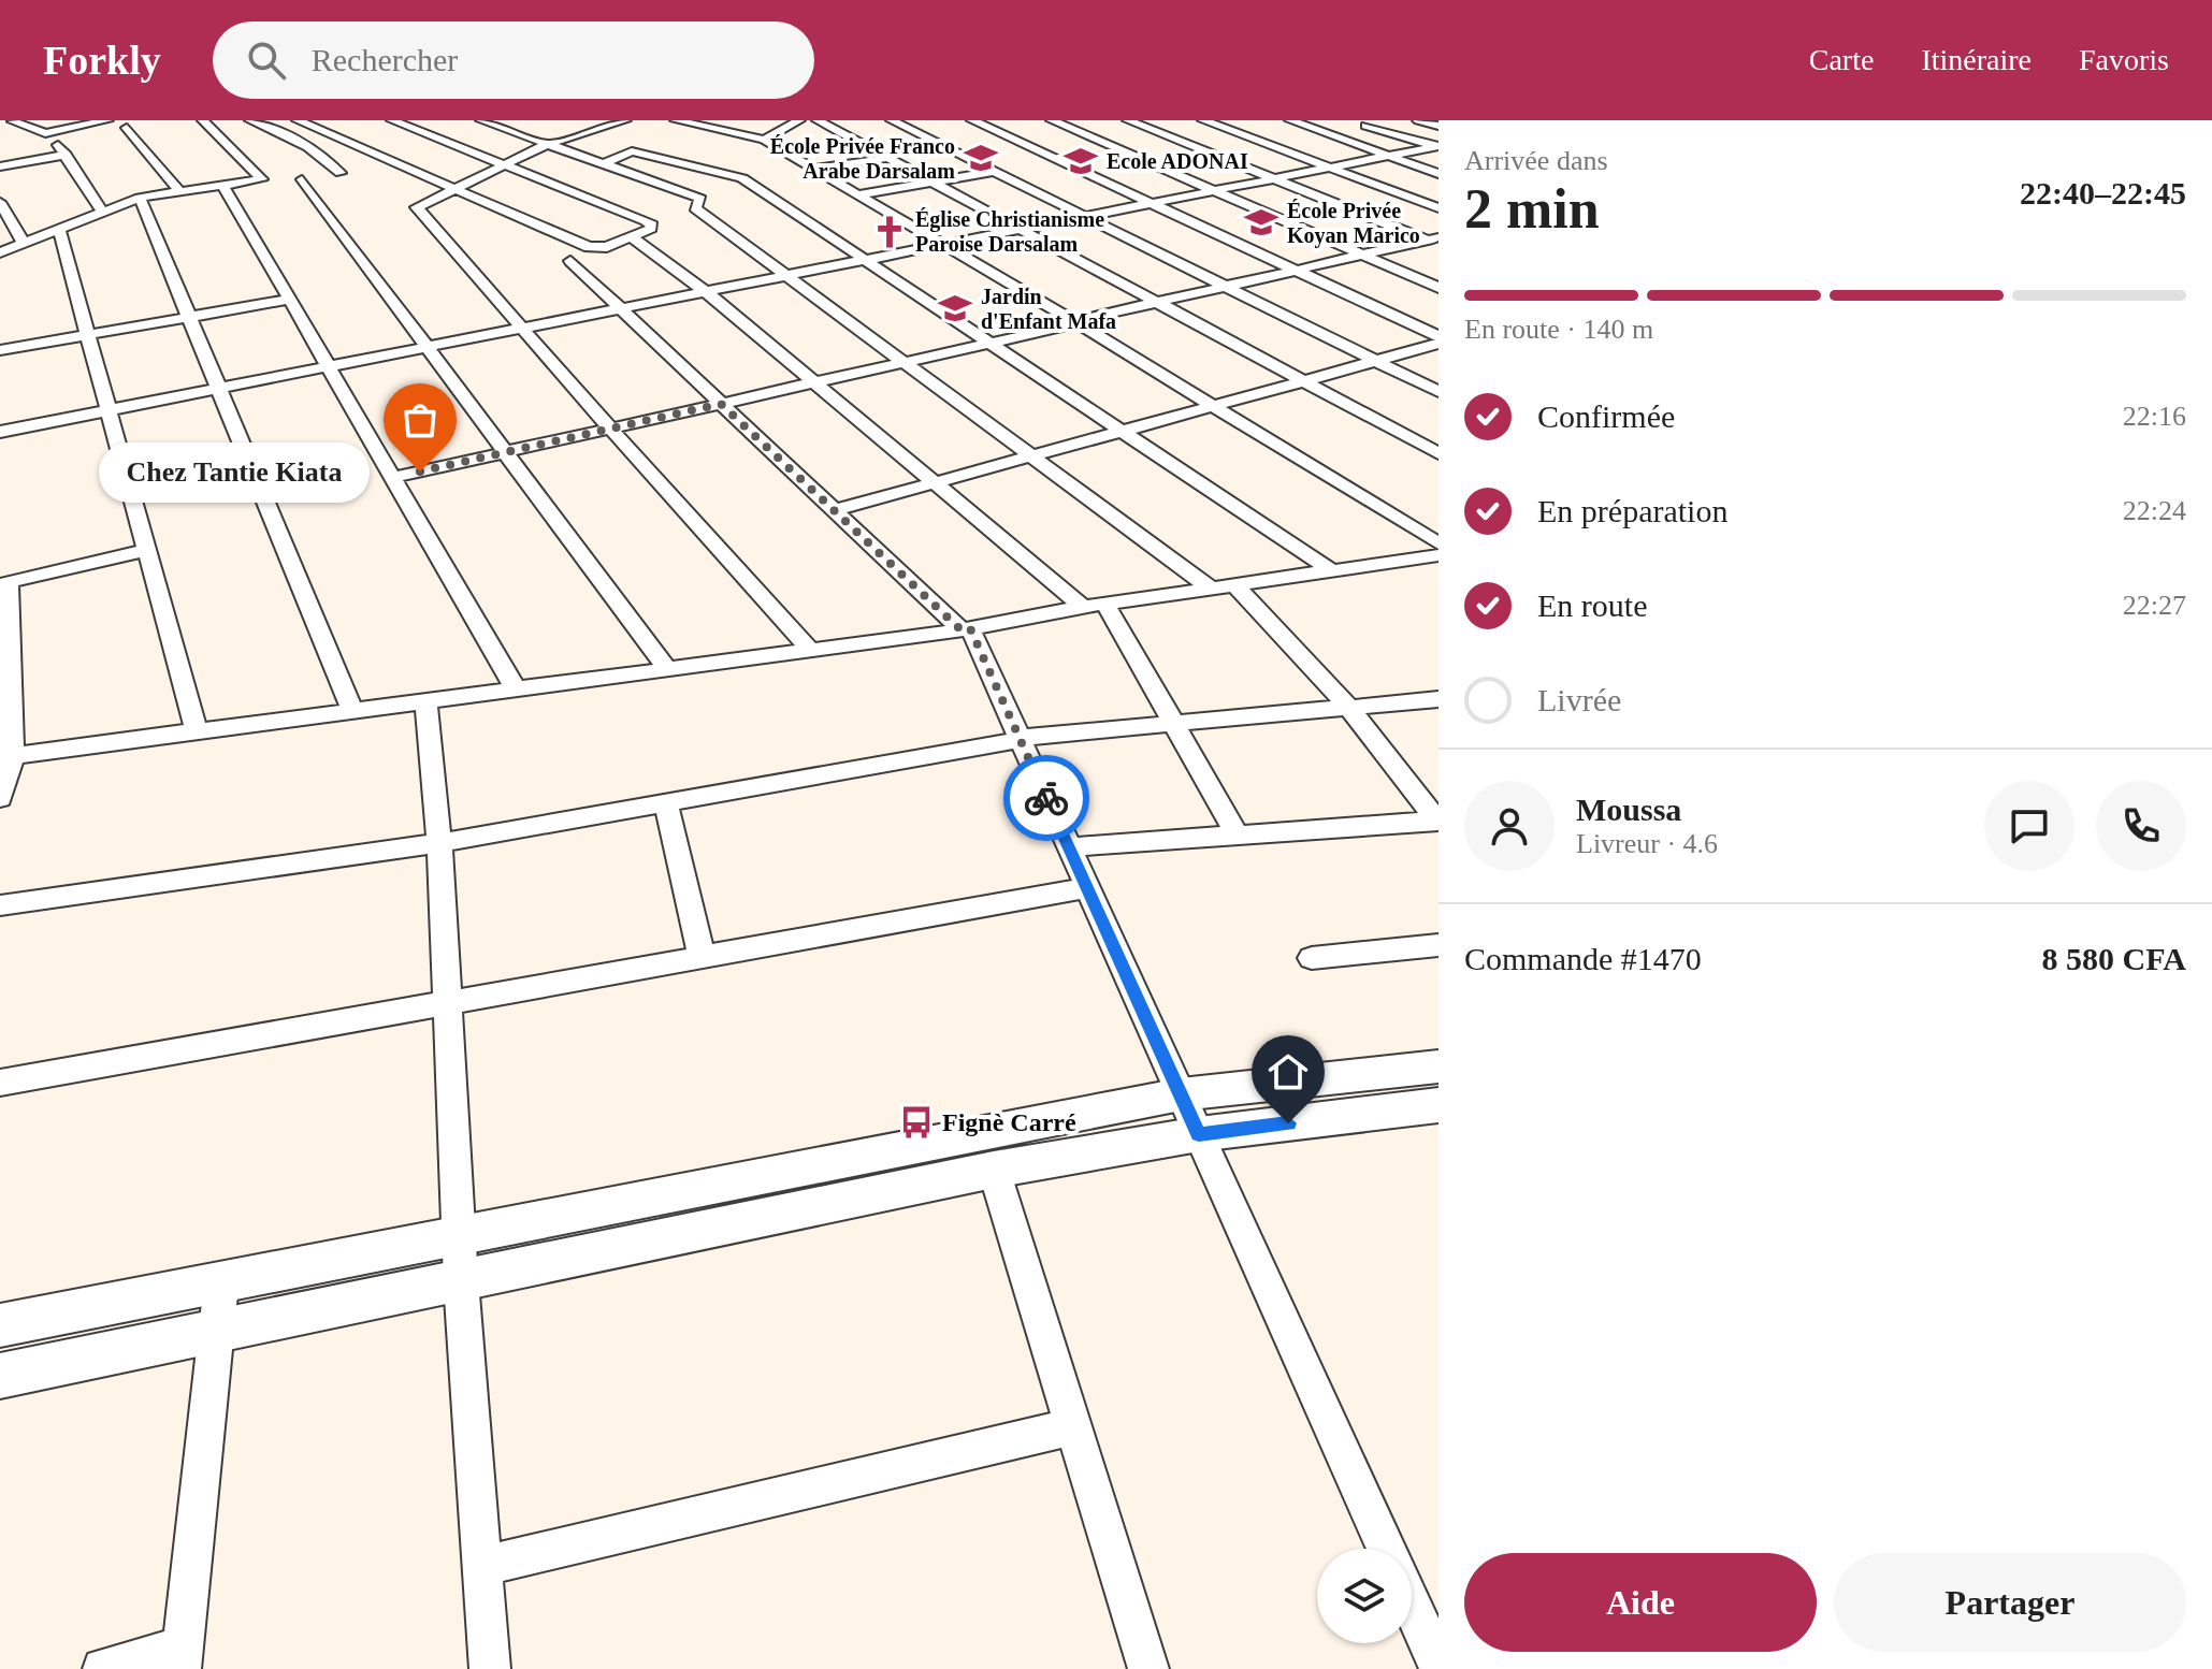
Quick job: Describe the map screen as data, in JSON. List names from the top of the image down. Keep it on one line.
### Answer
{"places":{"school or university":["École Privée Franco Arabe Darsalam","Ecole ADONAI","École Privée Koyan Marico","Jardin d'Enfant Mafa"],"church":["Église Christianisme Paroise Darsalam"],"other":["Chez Tantie Kiata"],"bus stop":["Fignè Carré"]},"page":{"header":"Forkly","search":"Rechercher","nav":["Carte","Itinéraire","Favoris"],"heading":["2 min","Arrivée dans","22:40–22:45"],"panel":["Moussa","Livreur · 4.6","Commande #1470","8 580 CFA"],"bar":"En route · 140 m","list":[["Confirmée","22:16"],["En préparation","22:24"],["En route","22:27"],"Livrée"],"bubble":"Chez Tantie Kiata","buttons":["Aide","Partager"]}}
